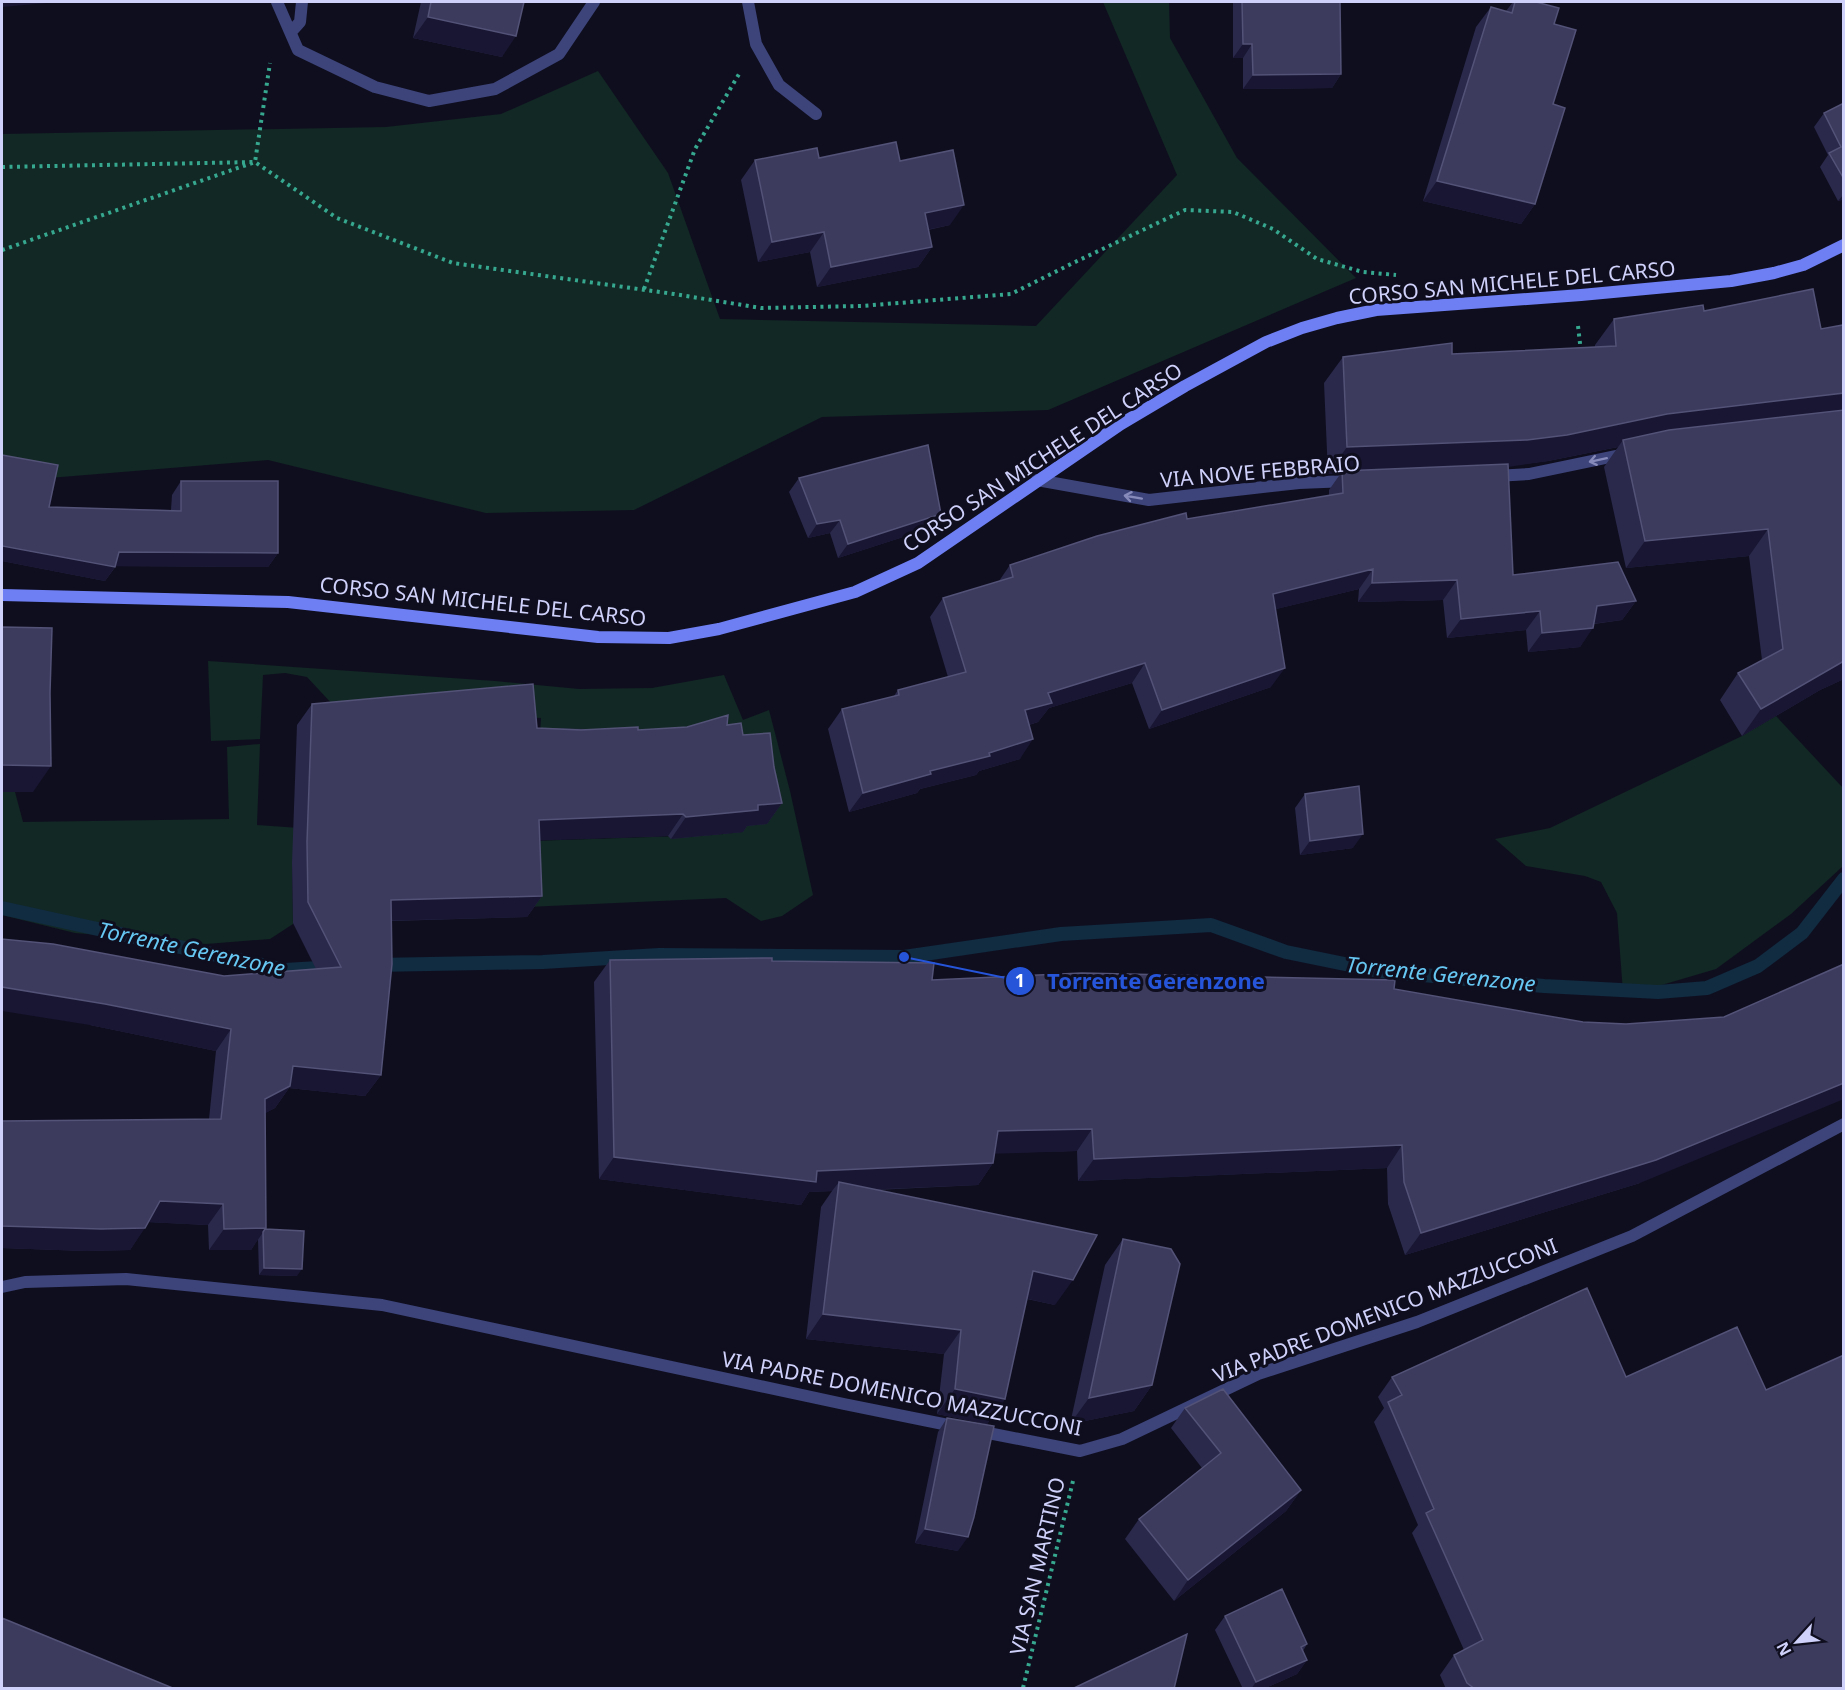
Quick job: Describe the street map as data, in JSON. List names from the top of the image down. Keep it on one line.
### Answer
{"streets":{"main road":["CORSO SAN MICHELE DEL CARSO"],"street":["VIA NOVE FEBBRAIO","VIA PADRE DOMENICO MAZZUCCONI"],"path":["VIA SAN MARTINO"]},"crossings":[["CORSO SAN MICHELE DEL CARSO","VIA NOVE FEBBRAIO"],["VIA PADRE DOMENICO MAZZUCCONI","VIA SAN MARTINO"]],"one_way":["VIA NOVE FEBBRAIO"],"water":["Torrente Gerenzone"],"places":["Torrente Gerenzone"],"north":"bottom left"}
